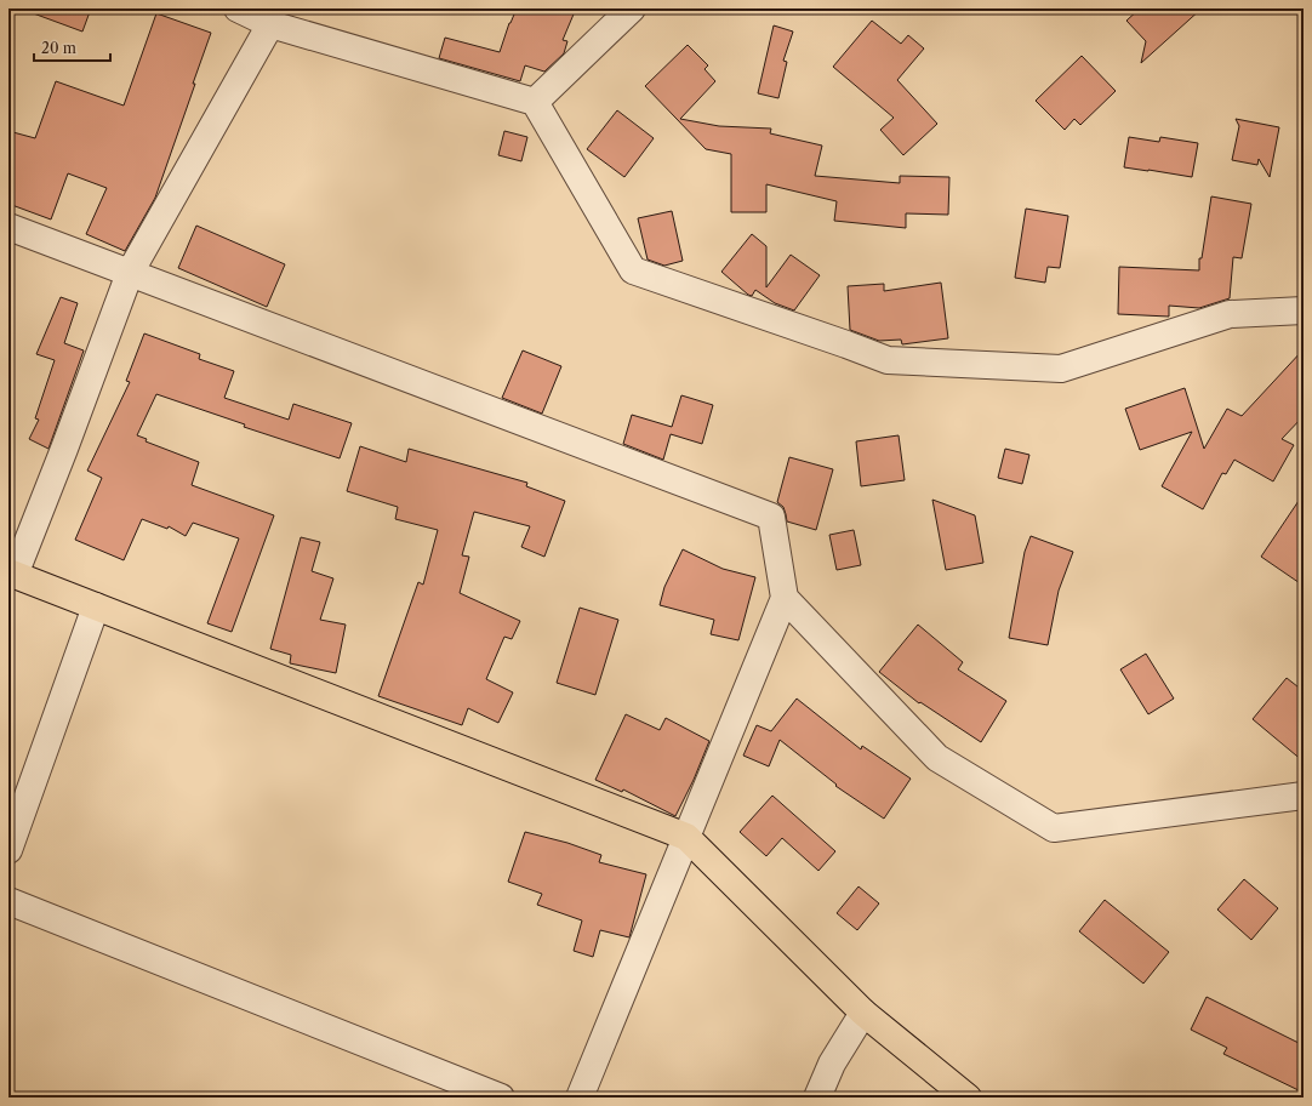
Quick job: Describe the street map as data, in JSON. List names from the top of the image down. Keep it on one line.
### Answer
{"scale_bar":"20 m"}
